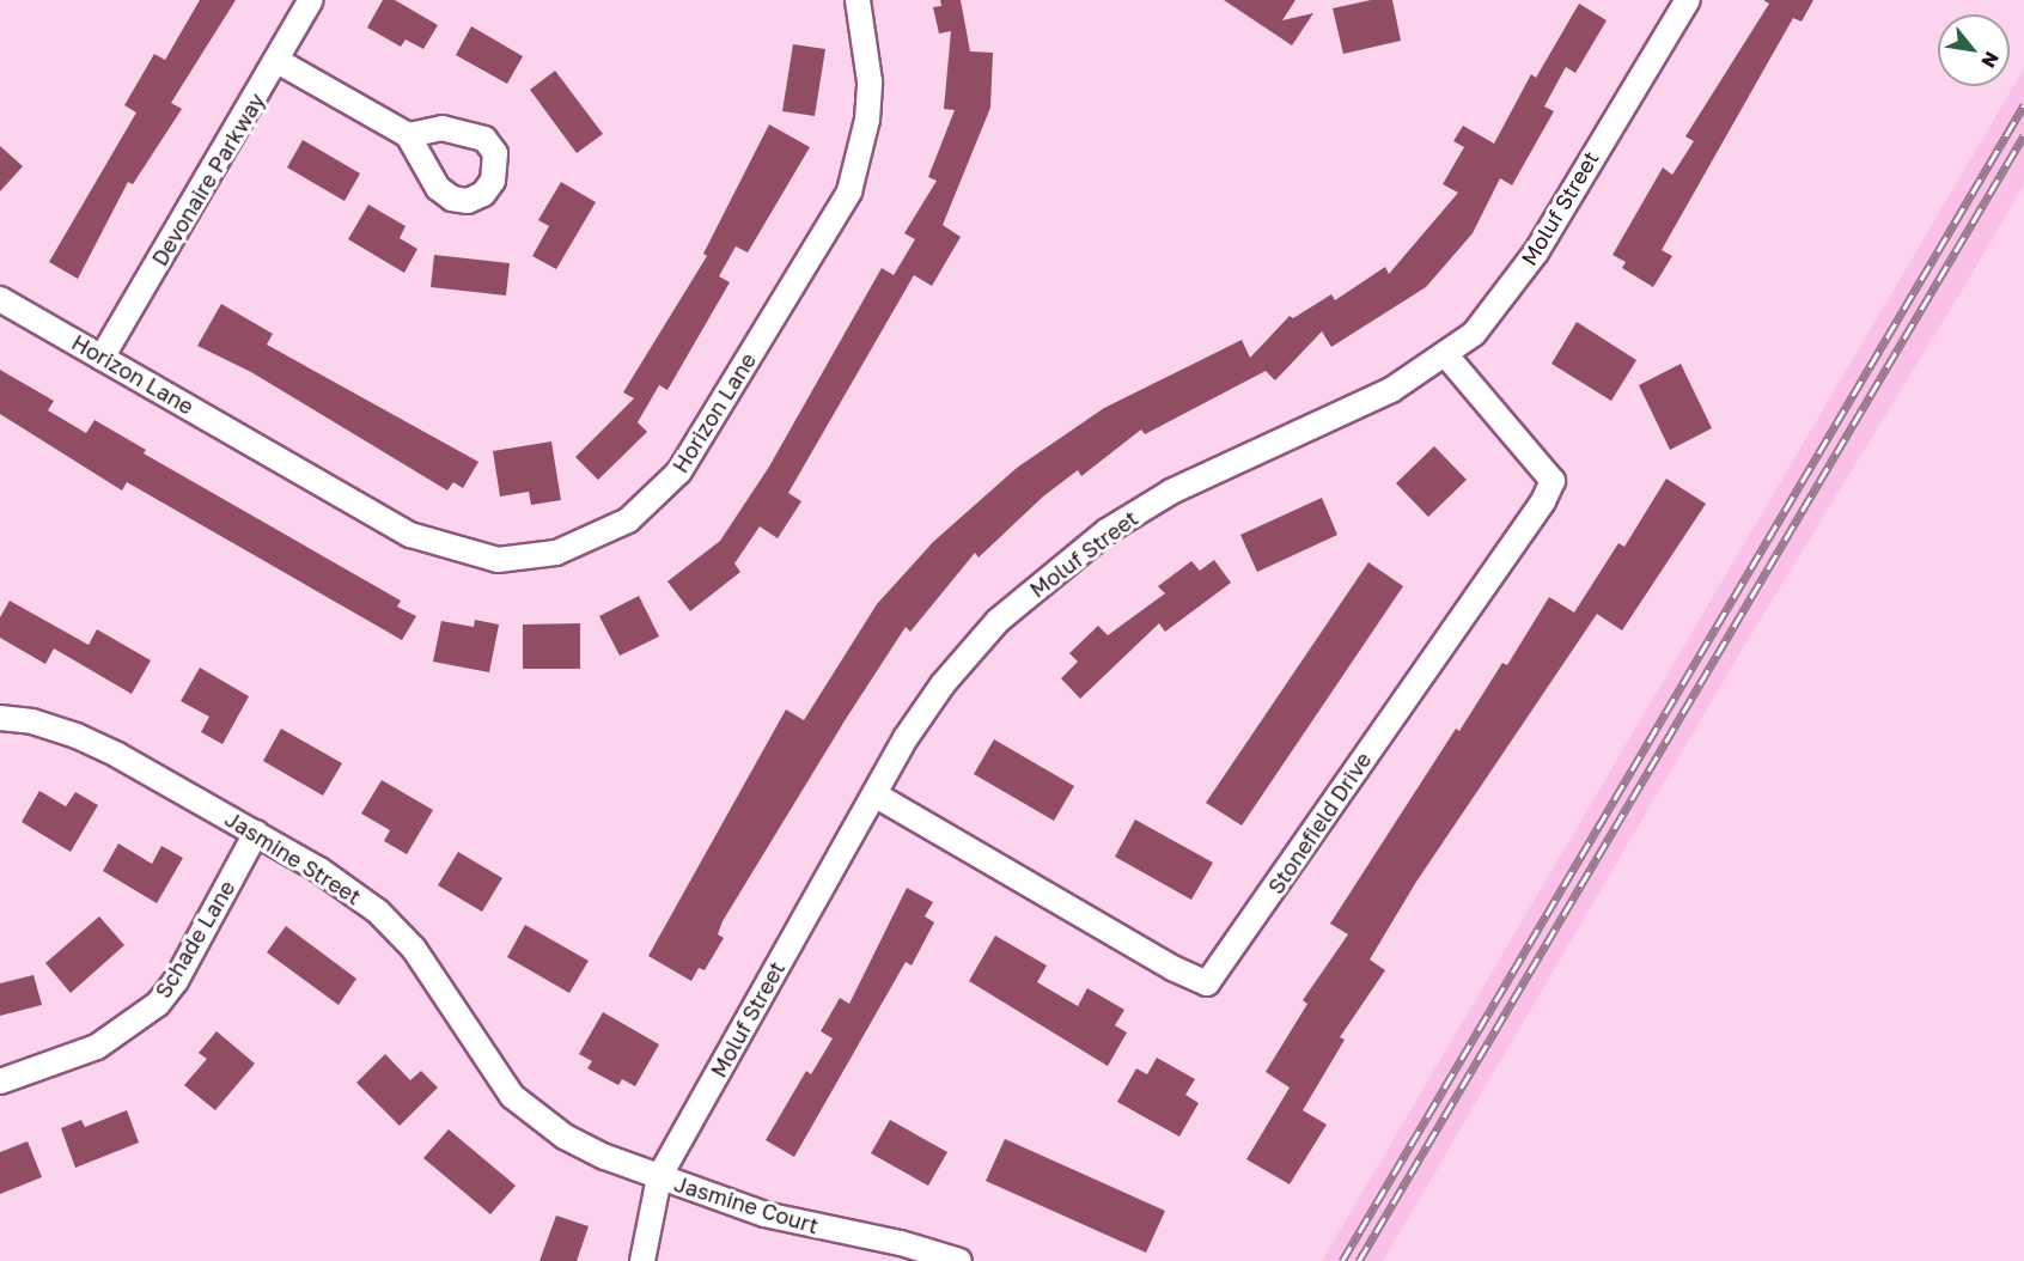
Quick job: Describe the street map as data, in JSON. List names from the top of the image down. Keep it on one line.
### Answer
{"streets":{"street":["Devonaire Parkway","Moluf Street","Horizon Lane","Stonefield Drive","Jasmine Street","Schade Lane","Jasmine Court"]},"crossings":[["Devonaire Parkway","Horizon Lane"],["Moluf Street","Stonefield Drive"],["Moluf Street","Jasmine Street"],["Moluf Street","Jasmine Court"],["Jasmine Street","Schade Lane"],["Jasmine Street","Jasmine Court"]],"north":"bottom right"}
